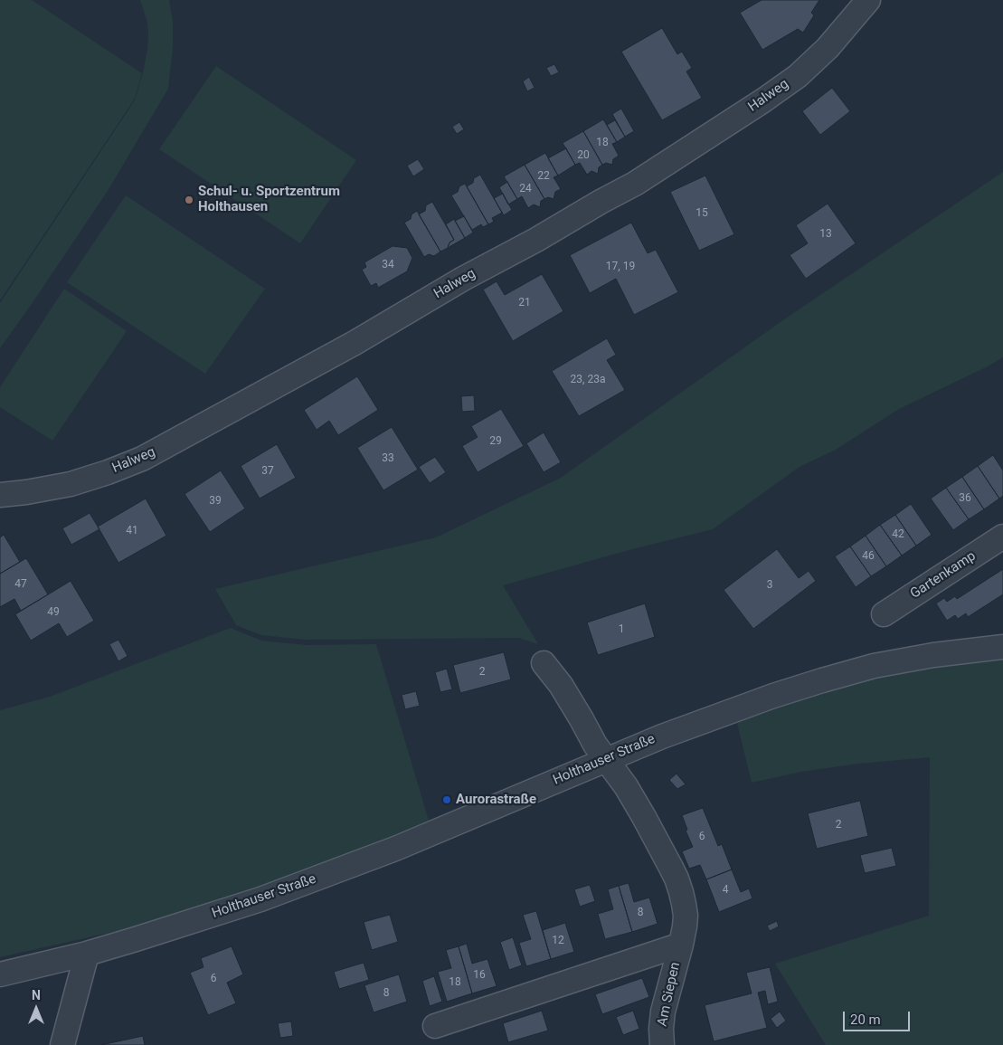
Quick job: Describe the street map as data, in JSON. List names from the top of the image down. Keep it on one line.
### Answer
{"streets":{"street":["Halweg","Gartenkamp","Holthauser Straße","Am Siepen"]},"places":["Schul- u. Sportzentrum Holthausen","Aurorastraße"],"house_numbers":["18","20","22","24","15","13","34","17, 19","21","23, 23a","29","33","37","36","39","41","42","46","47","3","49","1","2","2","6","4","8","12","16","6","18","8"],"scale_bar":"20 m","north":"top"}
